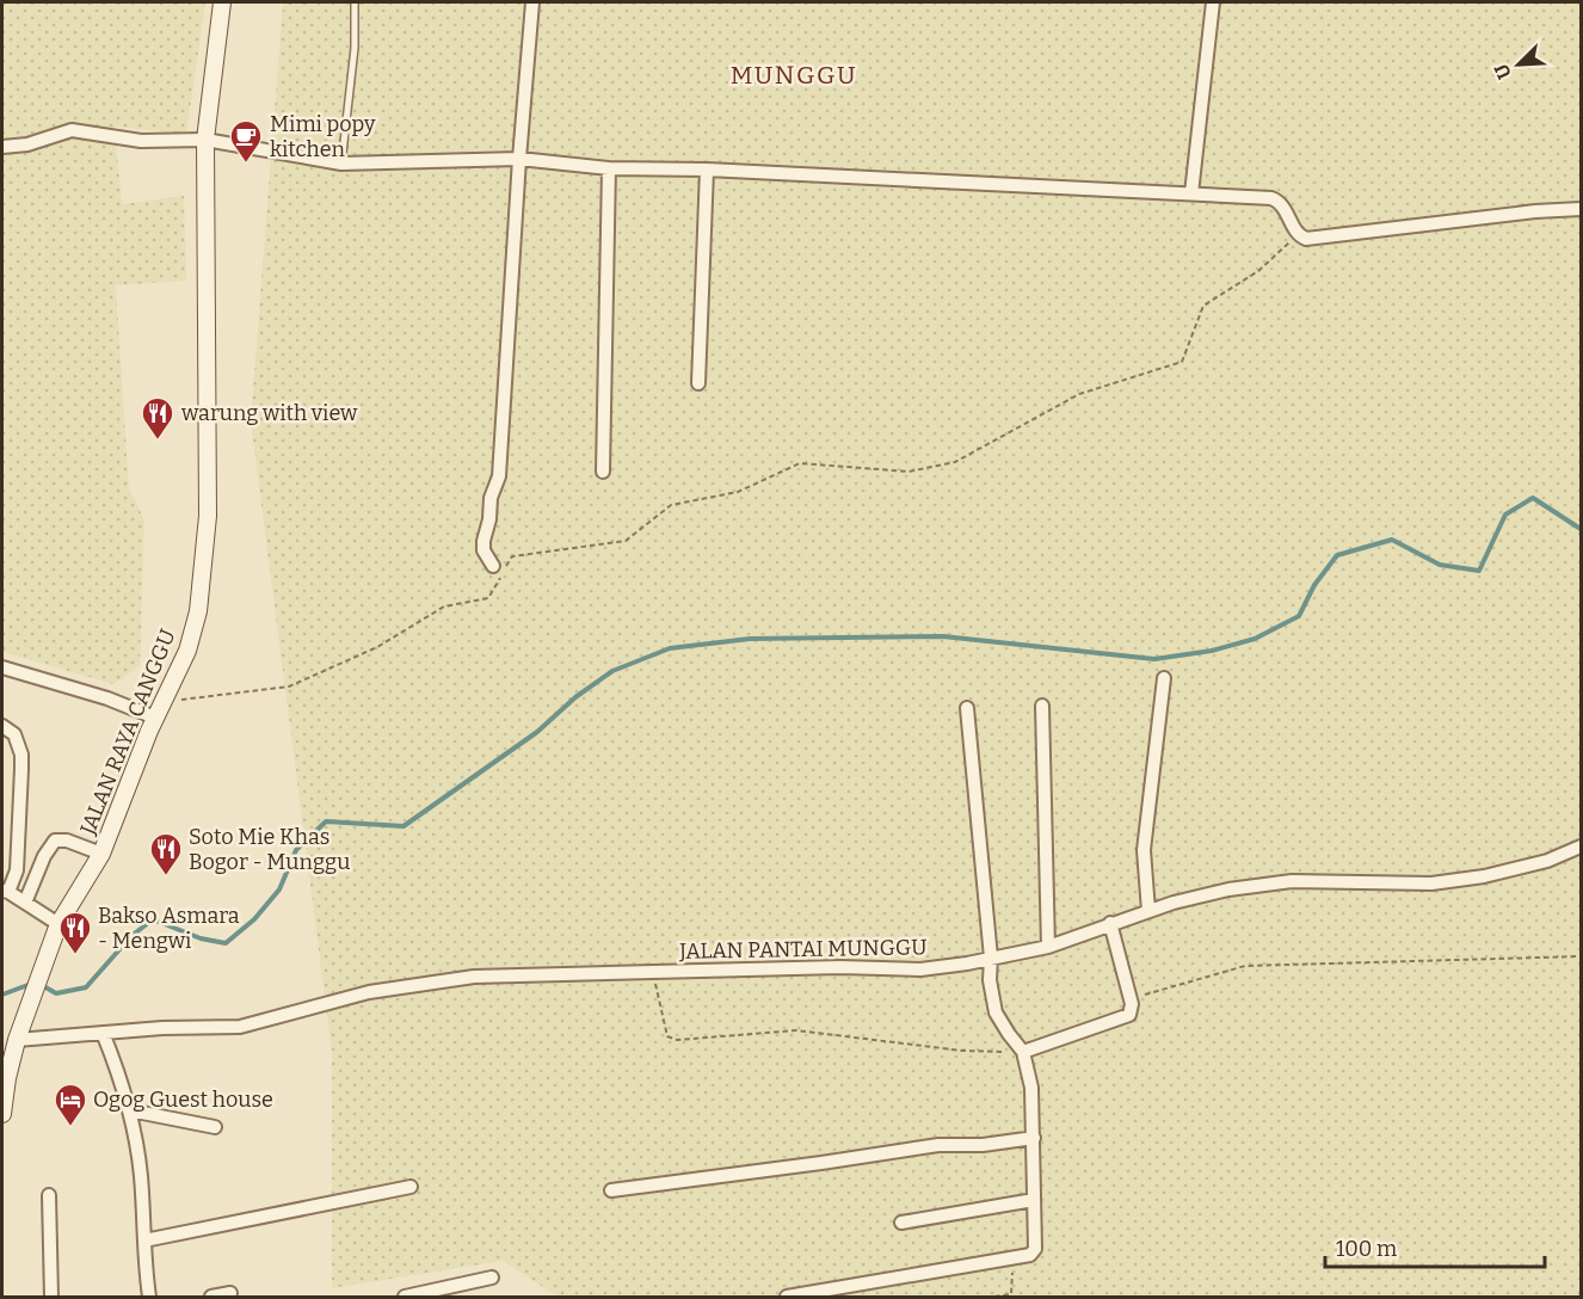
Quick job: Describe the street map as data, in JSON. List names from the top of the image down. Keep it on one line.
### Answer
{"streets":{"main road":["JALAN RAYA CANGGU"],"street":["JALAN PANTAI MUNGGU"]},"crossings":[["JALAN RAYA CANGGU","JALAN PANTAI MUNGGU"]],"districts":["MUNGGU"],"places":{"cafe":["Mimi popy kitchen"],"restaurant":["warung with view","Soto Mie Khas Bogor - Munggu","Bakso Asmara - Mengwi"],"hotel":["Ogog Guest house"]},"scale_bar":"100 m","north":"bottom left"}
